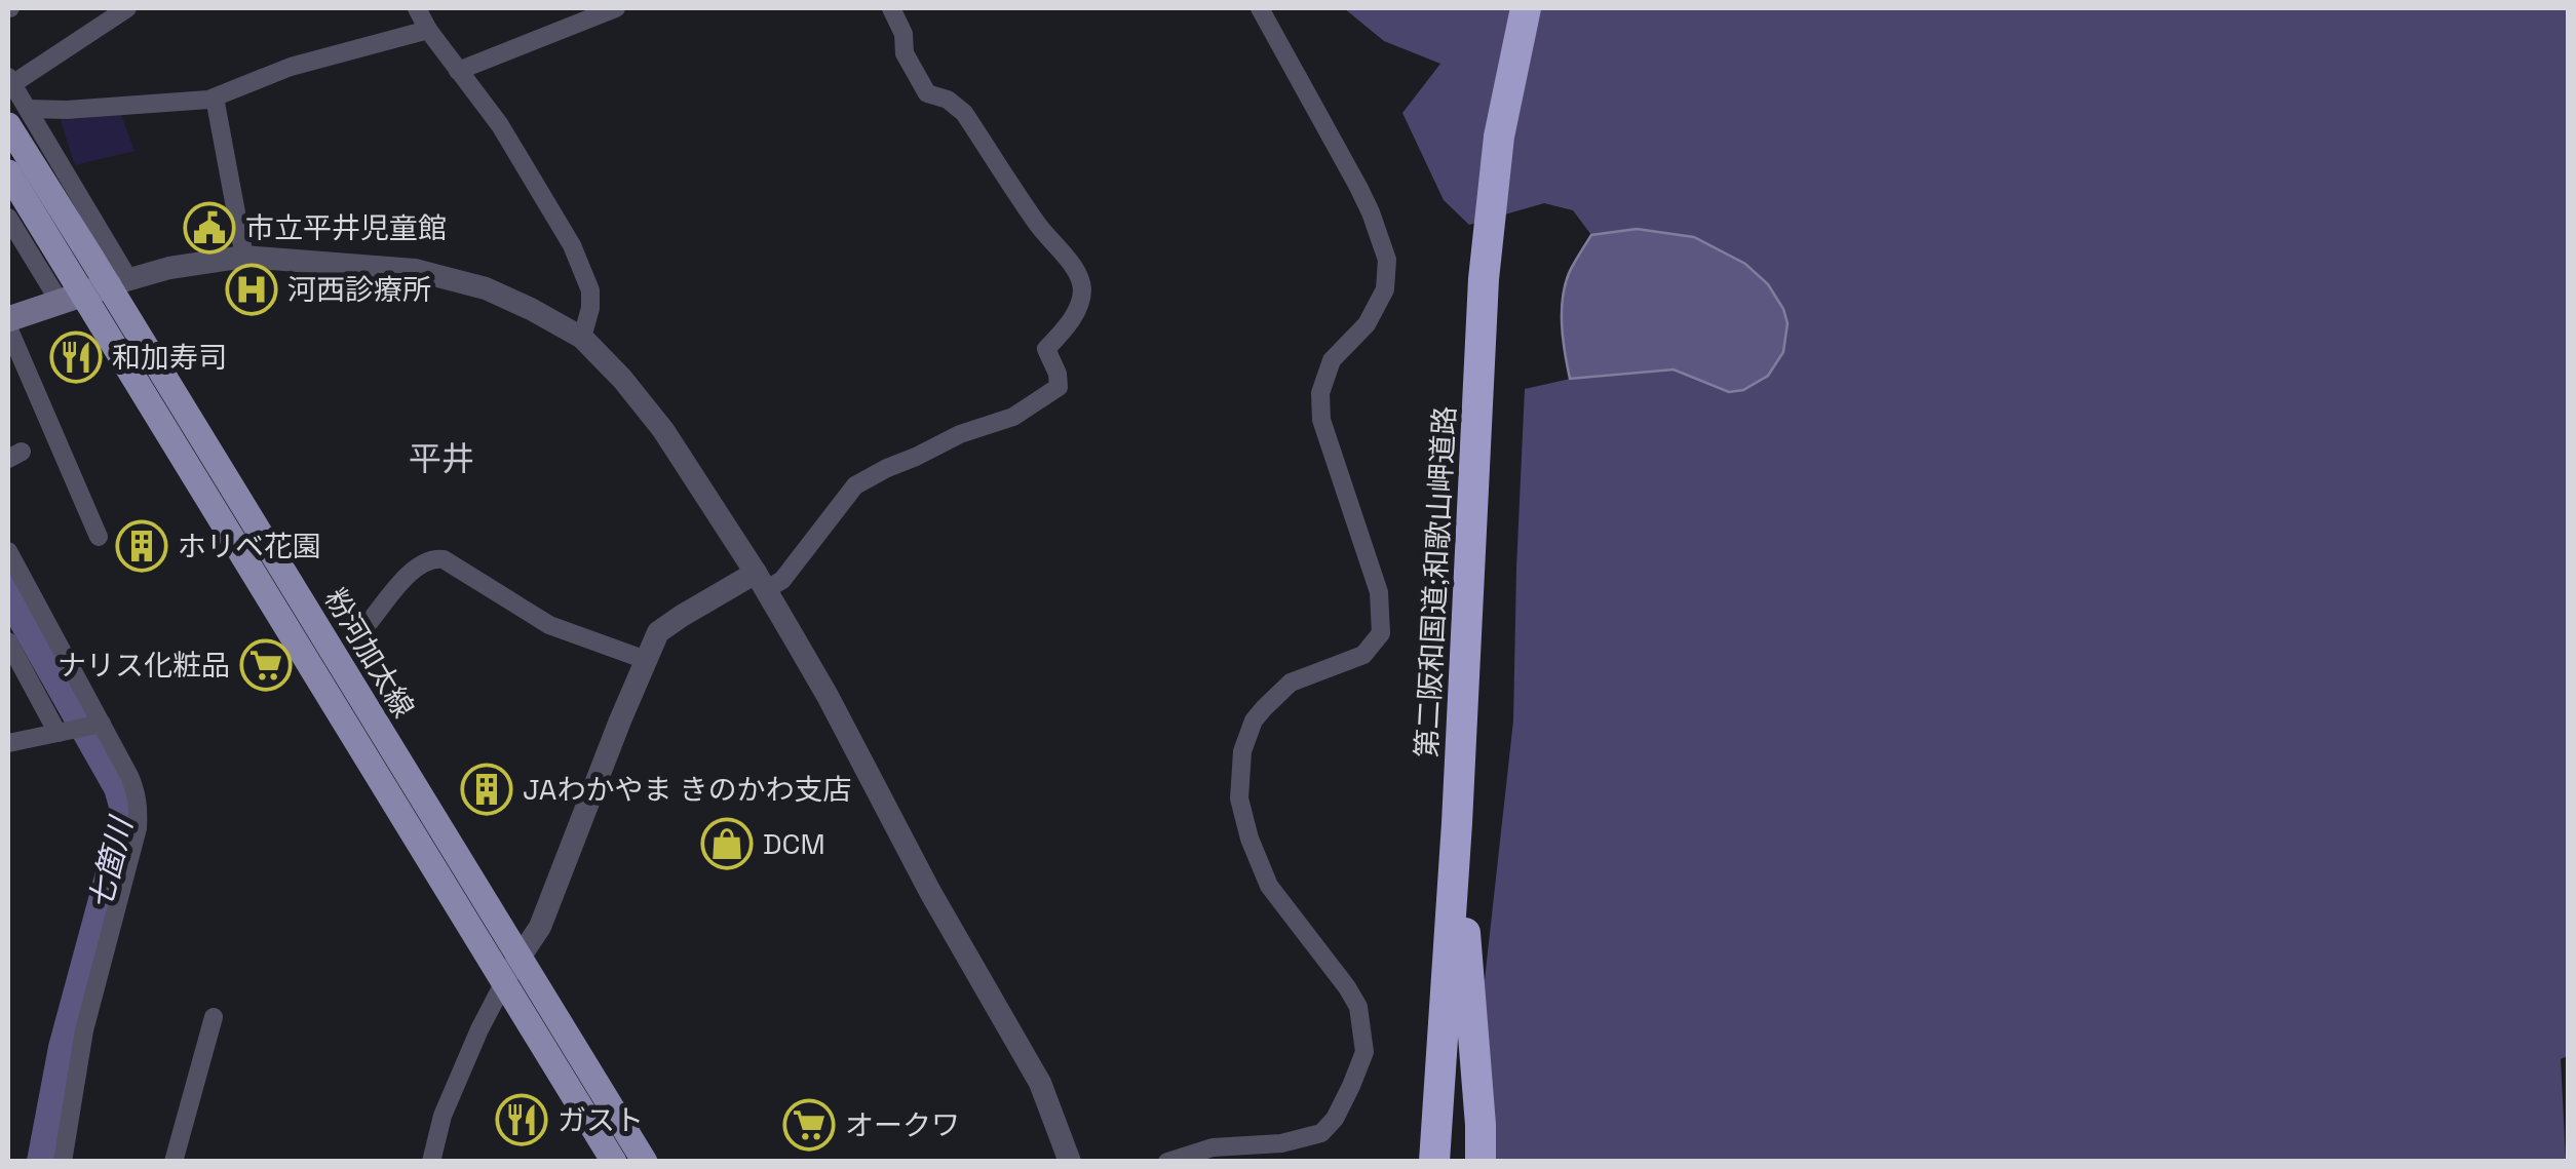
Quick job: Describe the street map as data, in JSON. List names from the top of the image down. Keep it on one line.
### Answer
{"streets":{"highway":["第二阪和国道;和歌山岬道路"],"main road":["粉河加太線"]},"districts":["平井"],"water":["七箇川"],"places":{"public building":["市立平井児童館"],"hospital":["河西診療所"],"restaurant":["和加寿司","ガスト"],"building":["ホリベ花園","JAわかやま きのかわ支店"],"supermarket":["ナリス化粧品","オークワ"],"shop":["DCM"]}}
